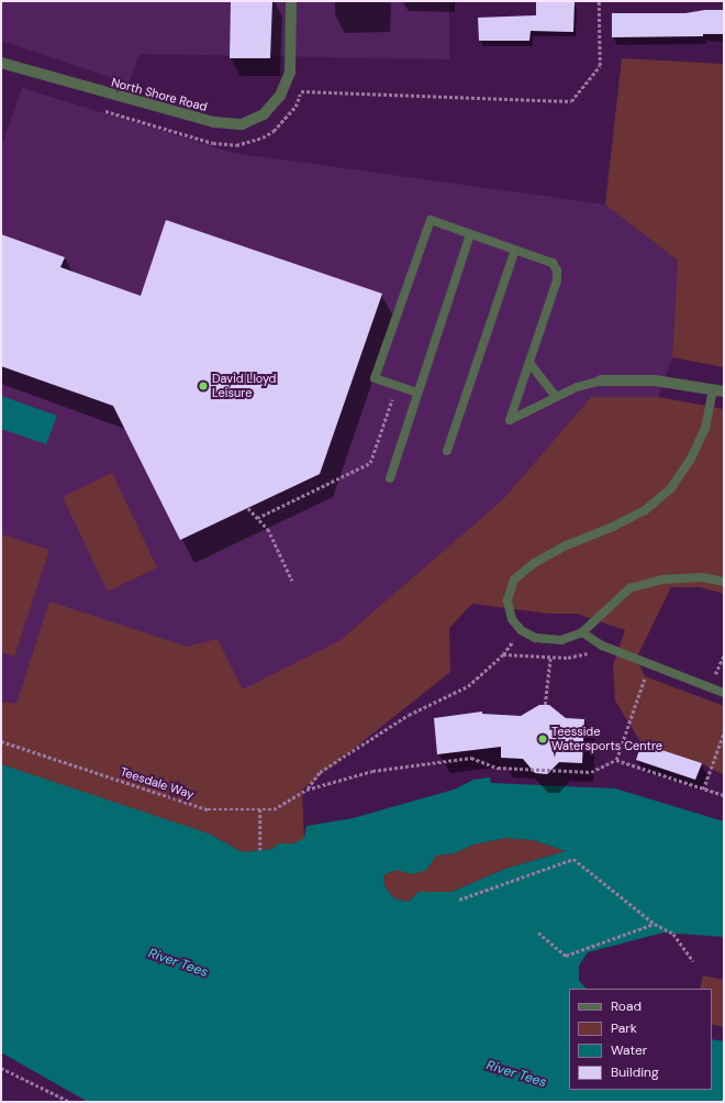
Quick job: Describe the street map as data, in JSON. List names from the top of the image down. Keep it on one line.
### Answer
{"streets":{"street":["North Shore Road"],"path":["Teesdale Way"]},"water":["River Tees"],"places":["David Lloyd Leisure","Teesside Watersports Centre"],"legend":["Road","Park","Water","Building"]}
